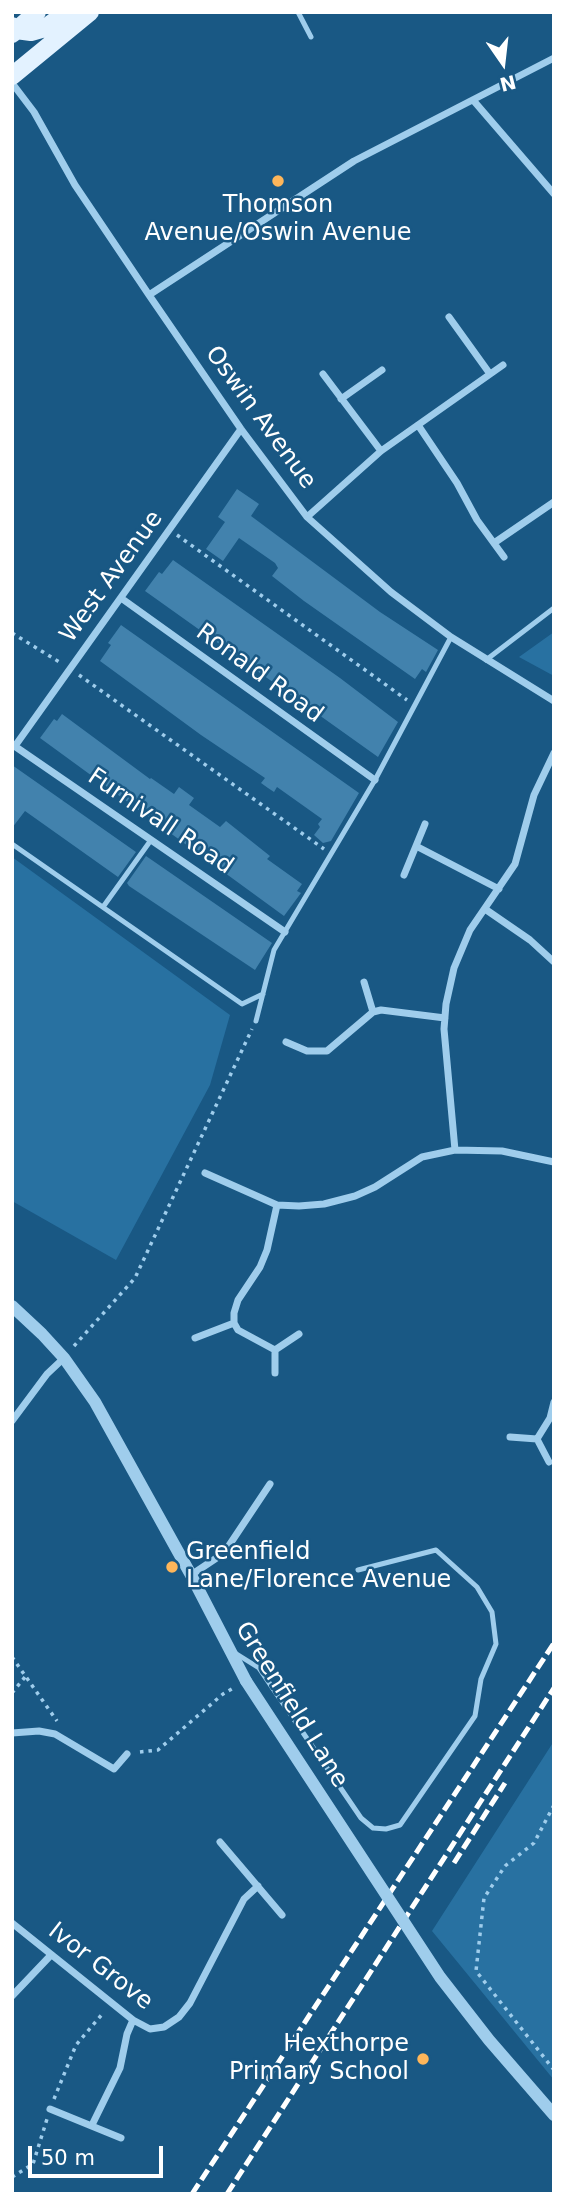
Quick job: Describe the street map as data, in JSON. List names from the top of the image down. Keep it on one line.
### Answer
{"streets":{"street":["Oswin Avenue","West Avenue","Ronald Road","Furnivall Road","Greenfield Lane","Ivor Grove"]},"crossings":[["Oswin Avenue","West Avenue"],["West Avenue","Ronald Road"],["West Avenue","Furnivall Road"]],"places":["Thomson Avenue/Oswin Avenue","Greenfield Lane/Florence Avenue","Hexthorpe Primary School"],"scale_bar":"50 m","north":"bottom"}
